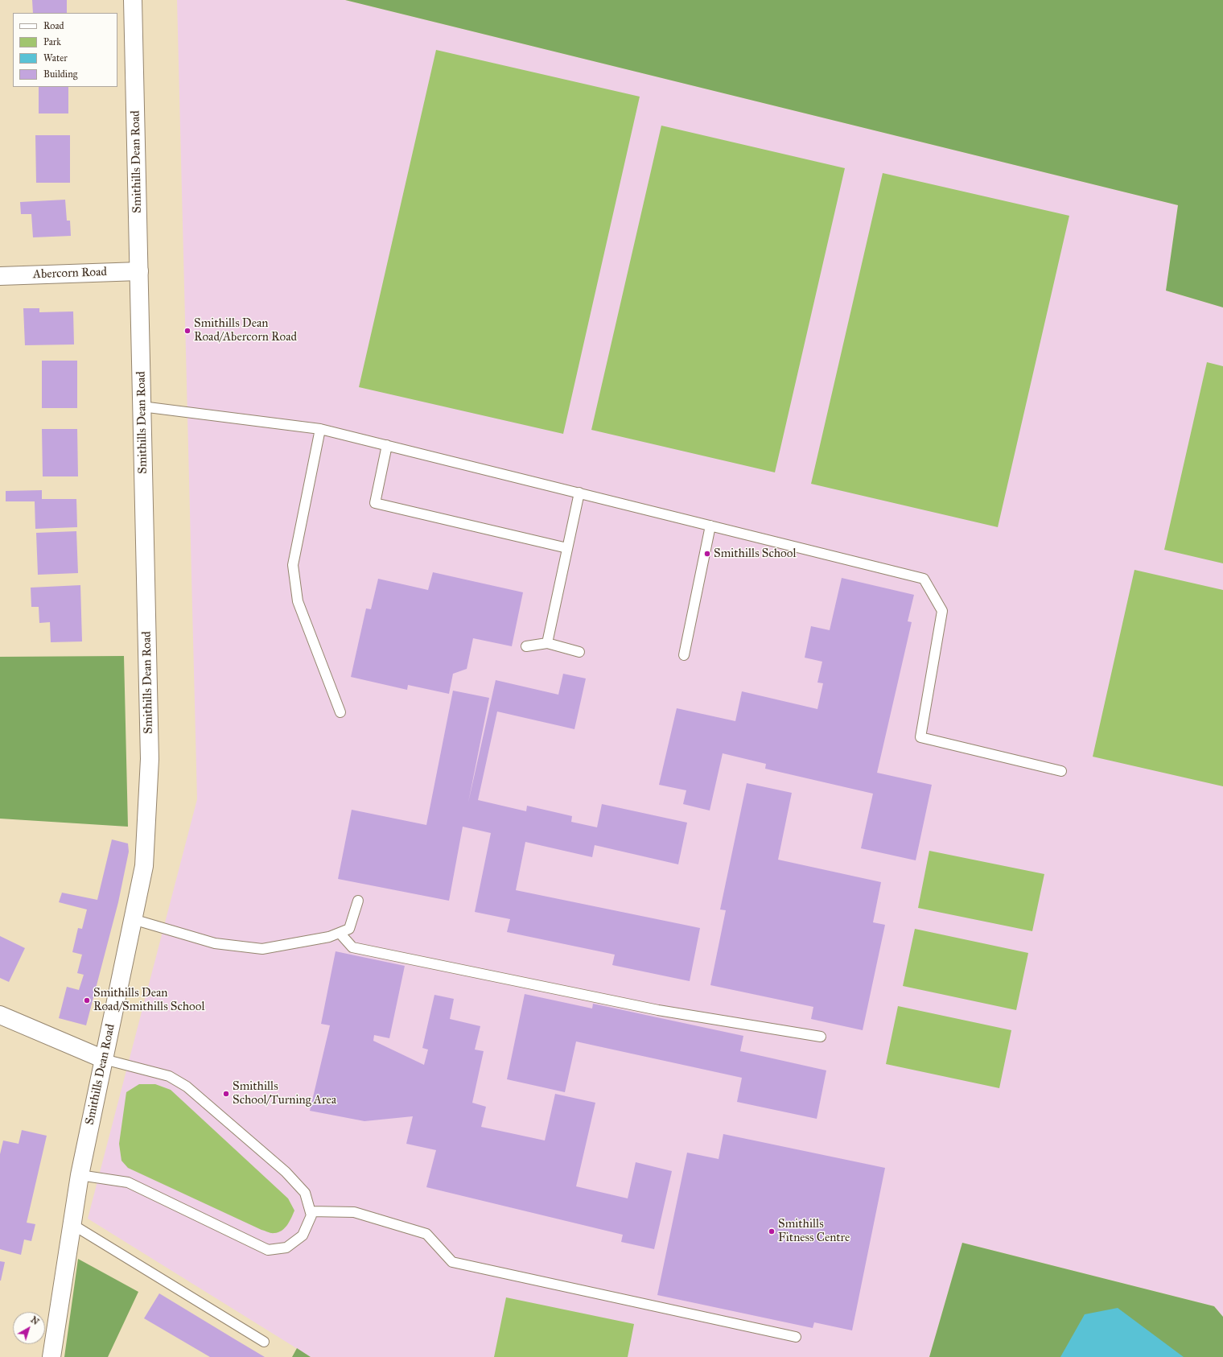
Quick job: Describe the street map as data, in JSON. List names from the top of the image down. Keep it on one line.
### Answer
{"streets":{"street":["Smithills Dean Road","Abercorn Road"]},"crossings":[["Smithills Dean Road","Abercorn Road"]],"places":["Smithills Dean Road/Abercorn Road","Smithills School","Smithills Dean Road/Smithills School","Smithills School/Turning Area","Smithills Fitness Centre"],"legend":["Road","Park","Water","Building"],"north":"top right"}
